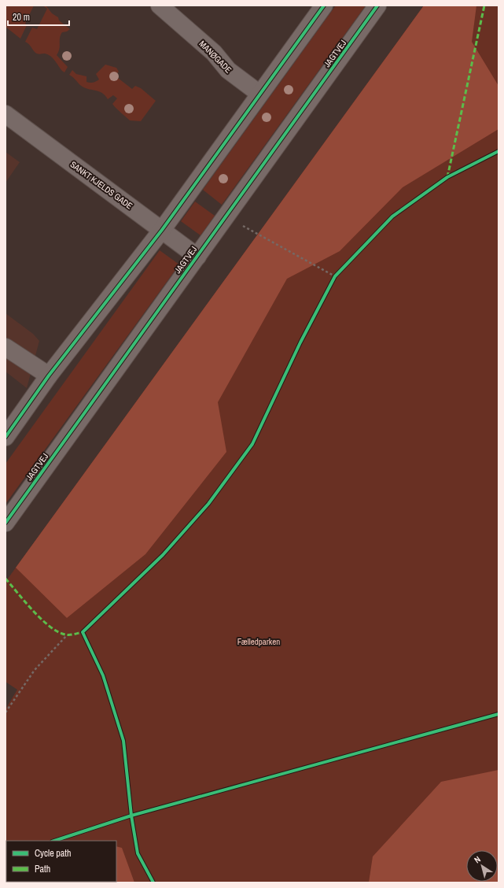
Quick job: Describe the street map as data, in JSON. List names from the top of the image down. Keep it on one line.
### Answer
{"streets":{"street":["JAGTVEJ","MANØGADE","SANKT KJELDS GADE"]},"crossings":[["JAGTVEJ","SANKT KJELDS GADE"]],"parks":["Fælledparken"],"legend":["Cycle path","Path"],"scale_bar":"20 m","north":"top left"}
